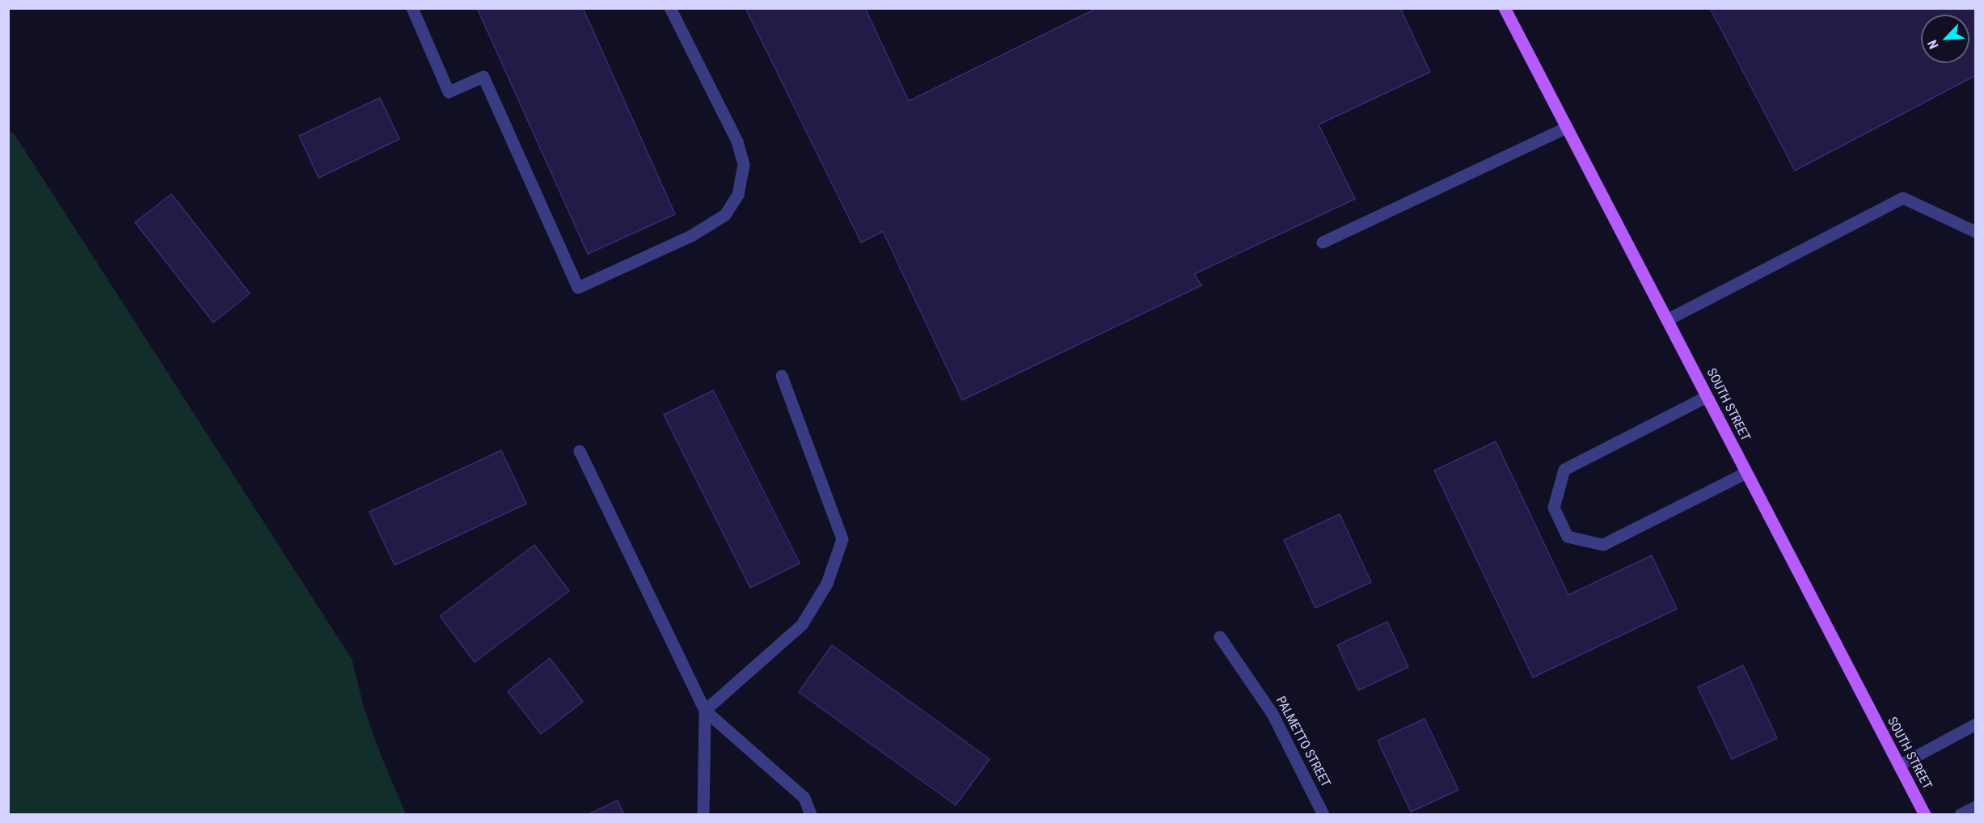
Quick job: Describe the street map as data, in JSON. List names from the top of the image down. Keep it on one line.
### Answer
{"streets":{"main road":["SOUTH STREET"],"street":["PALMETTO STREET"]},"north":"bottom left"}
